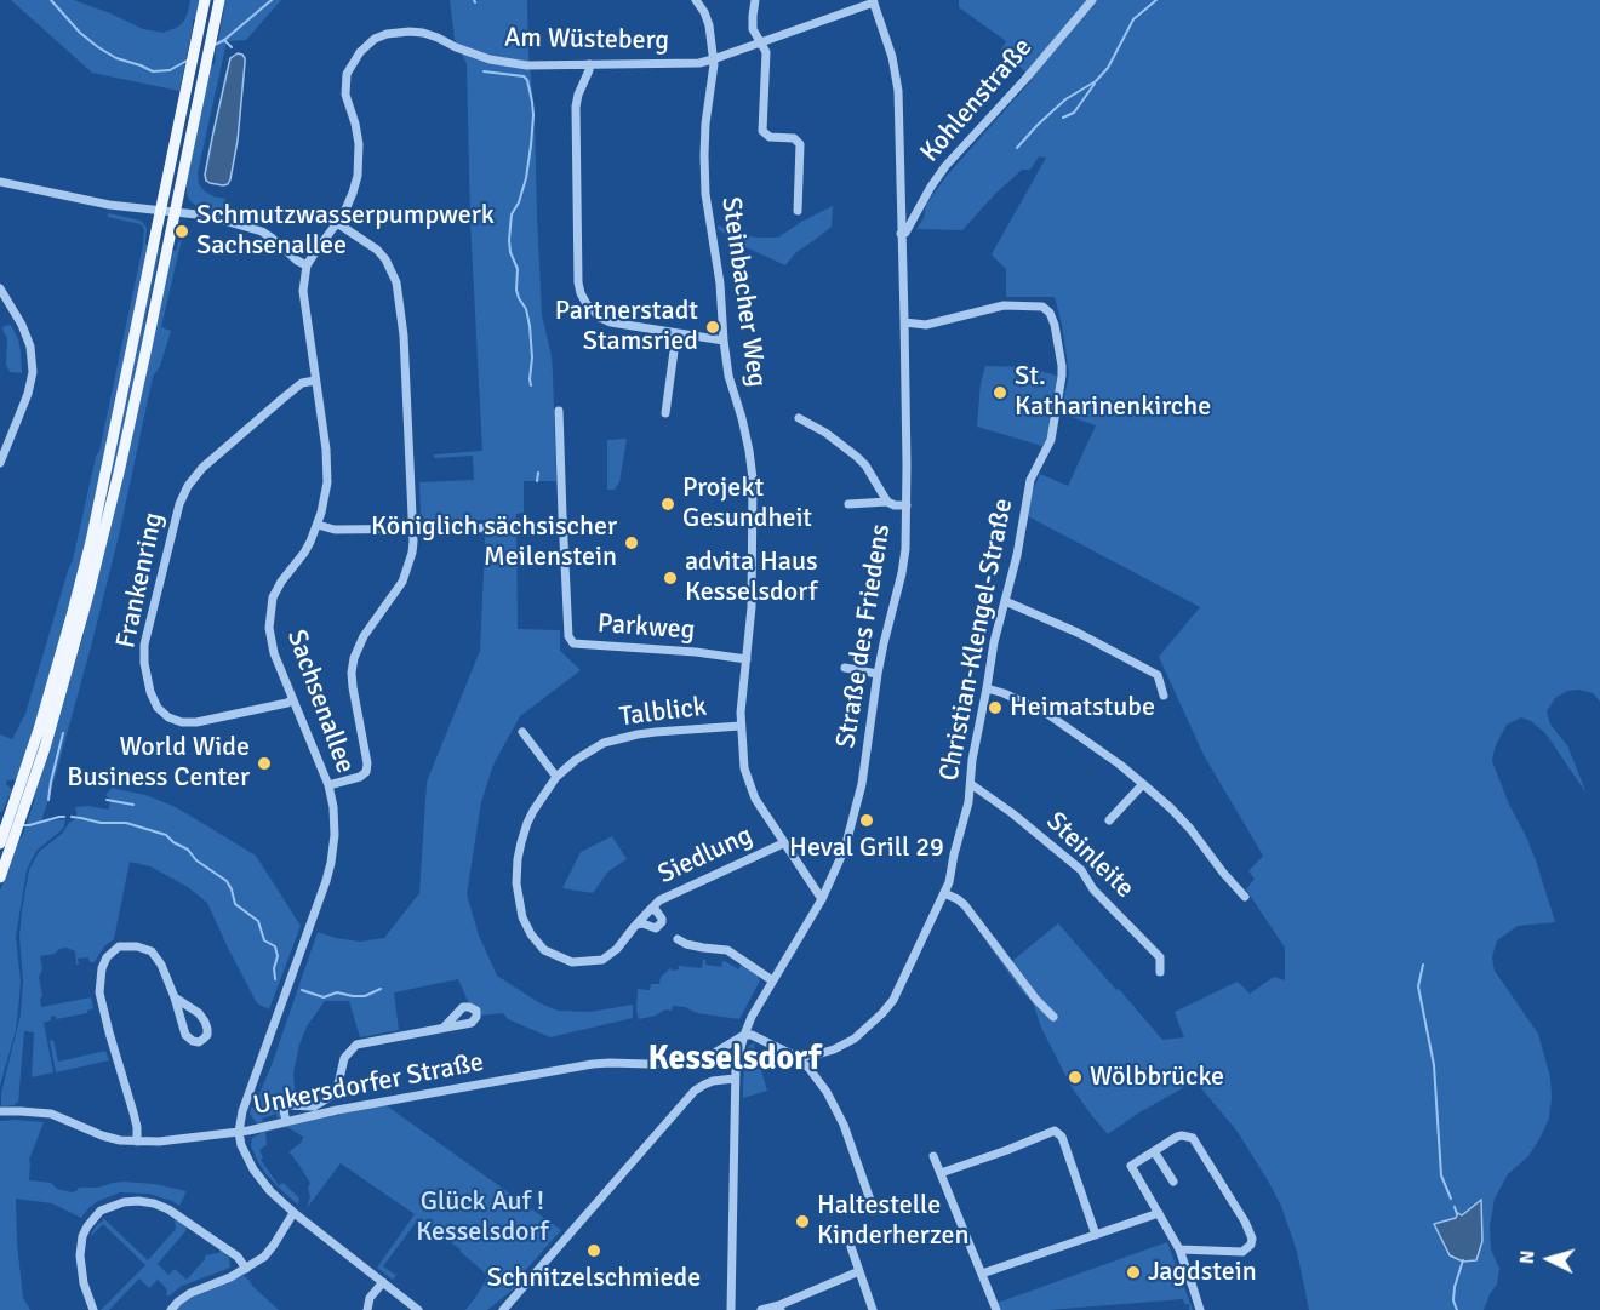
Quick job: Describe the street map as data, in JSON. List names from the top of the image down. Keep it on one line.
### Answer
{"streets":{"street":["Am Wüsteberg","Kohlenstraße","Steinbacher Weg","Frankenring","Parkweg","Straße des Friedens","Christian-Klengel-Straße","Sachsenallee","Talblick","Siedlung","Steinleite","Unkersdorfer Straße"]},"crossings":[["Am Wüsteberg","Steinbacher Weg"],["Am Wüsteberg","Straße des Friedens"],["Am Wüsteberg","Sachsenallee"],["Kohlenstraße","Straße des Friedens"],["Steinbacher Weg","Parkweg"],["Steinbacher Weg","Straße des Friedens"],["Steinbacher Weg","Talblick"],["Steinbacher Weg","Siedlung"],["Frankenring","Sachsenallee"],["Straße des Friedens","Christian-Klengel-Straße"],["Straße des Friedens","Unkersdorfer Straße"],["Christian-Klengel-Straße","Steinleite"],["Sachsenallee","Unkersdorfer Straße"],["Talblick","Siedlung"]],"districts":["Kesselsdorf"],"parks":["Glück Auf ! Kesselsdorf"],"places":["Schmutzwasserpumpwerk Sachsenallee","Partnerstadt Stamsried","St. Katharinenkirche","Projekt Gesundheit","Königlich sächsischer Meilenstein","advita Haus Kesselsdorf","Heimatstube","World Wide Business Center","Heval Grill 29","Wölbbrücke","Haltestelle Kinderherzen","Schnitzelschmiede","Jagdstein"],"north":"left"}
